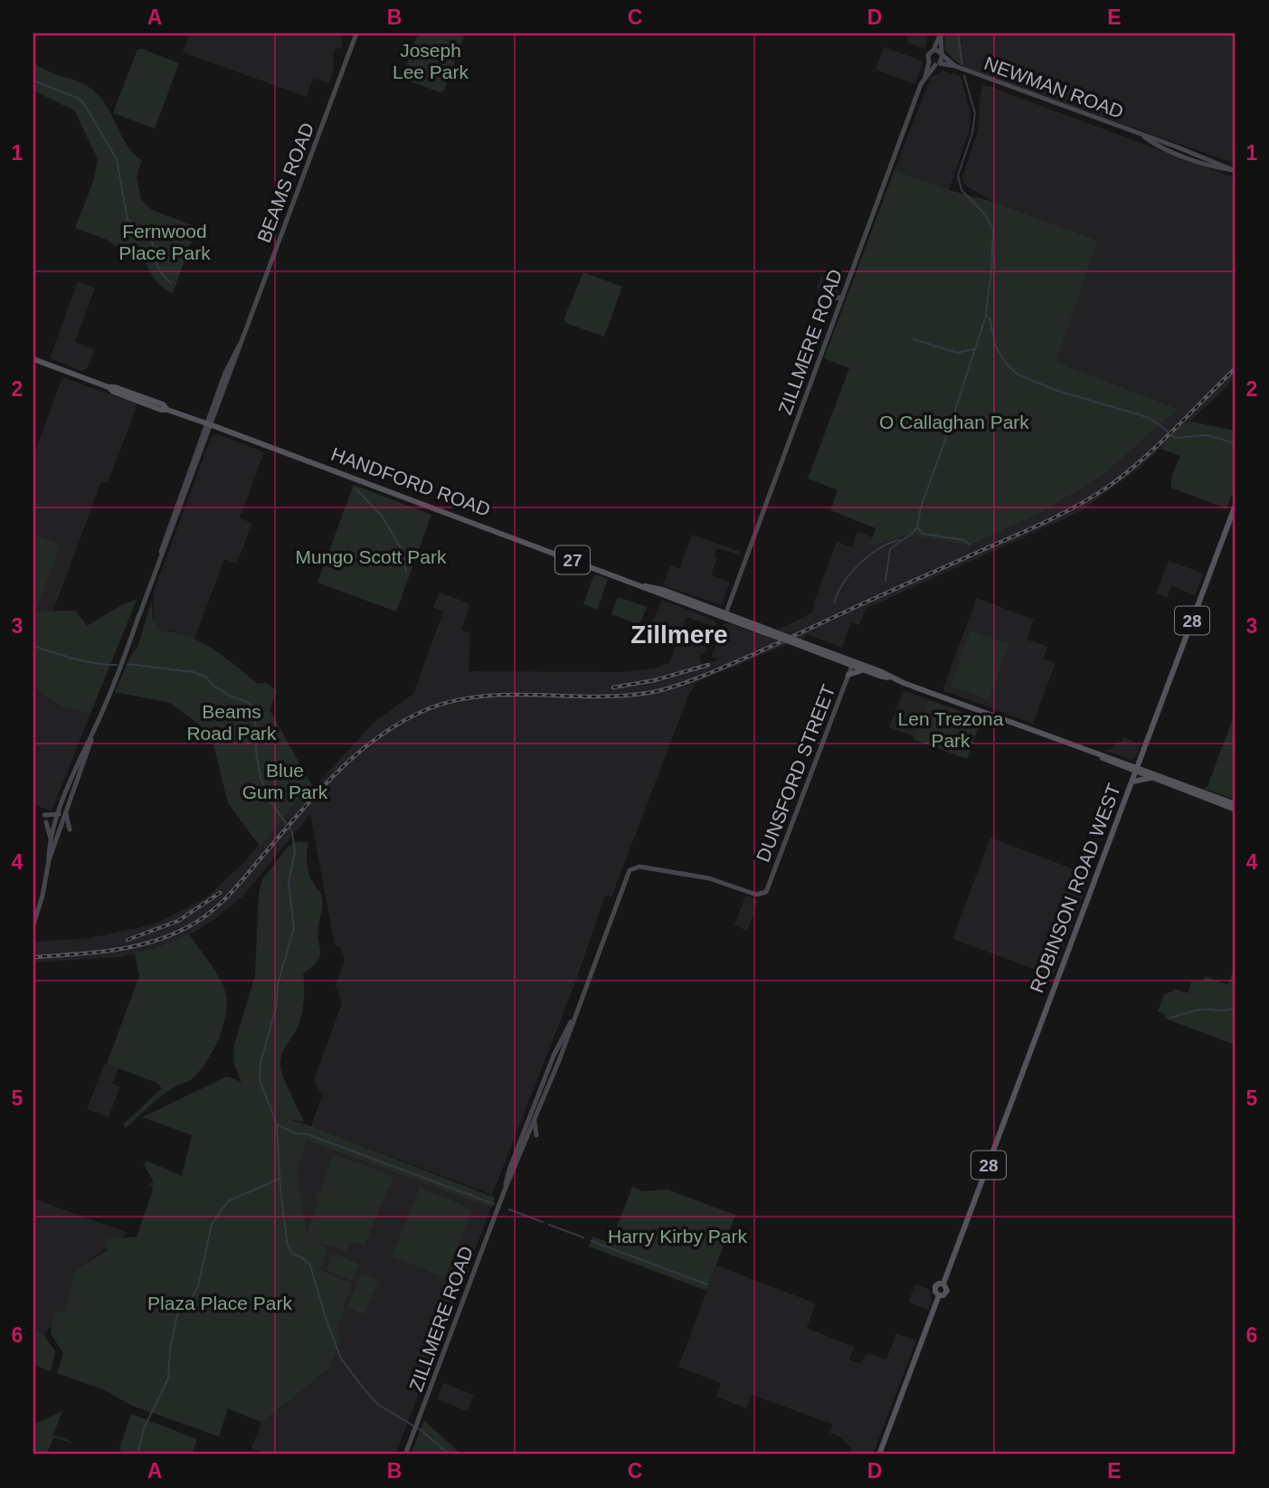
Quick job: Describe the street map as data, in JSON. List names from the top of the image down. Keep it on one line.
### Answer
{"streets":{"main road":["NEWMAN ROAD","BEAMS ROAD","ZILLMERE ROAD","HANDFORD ROAD","27","28","DUNSFORD STREET","ROBINSON ROAD WEST"]},"crossings":[["NEWMAN ROAD","ZILLMERE ROAD"],["BEAMS ROAD","HANDFORD ROAD"],["ZILLMERE ROAD","HANDFORD ROAD"],["ZILLMERE ROAD","DUNSFORD STREET"],["HANDFORD ROAD","27"],["HANDFORD ROAD","DUNSFORD STREET"],["27","DUNSFORD STREET"],["27","ROBINSON ROAD WEST"]],"districts":["Zillmere"],"parks":["Joseph Lee Park","Fernwood Place Park","O Callaghan Park","Mungo Scott Park","Beams Road Park","Len Trezona Park","Blue Gum Park","Harry Kirby Park","Plaza Place Park"],"grid":{"columns":["A","B","C","D","E"],"rows":["1","2","3","4","5","6"]}}
